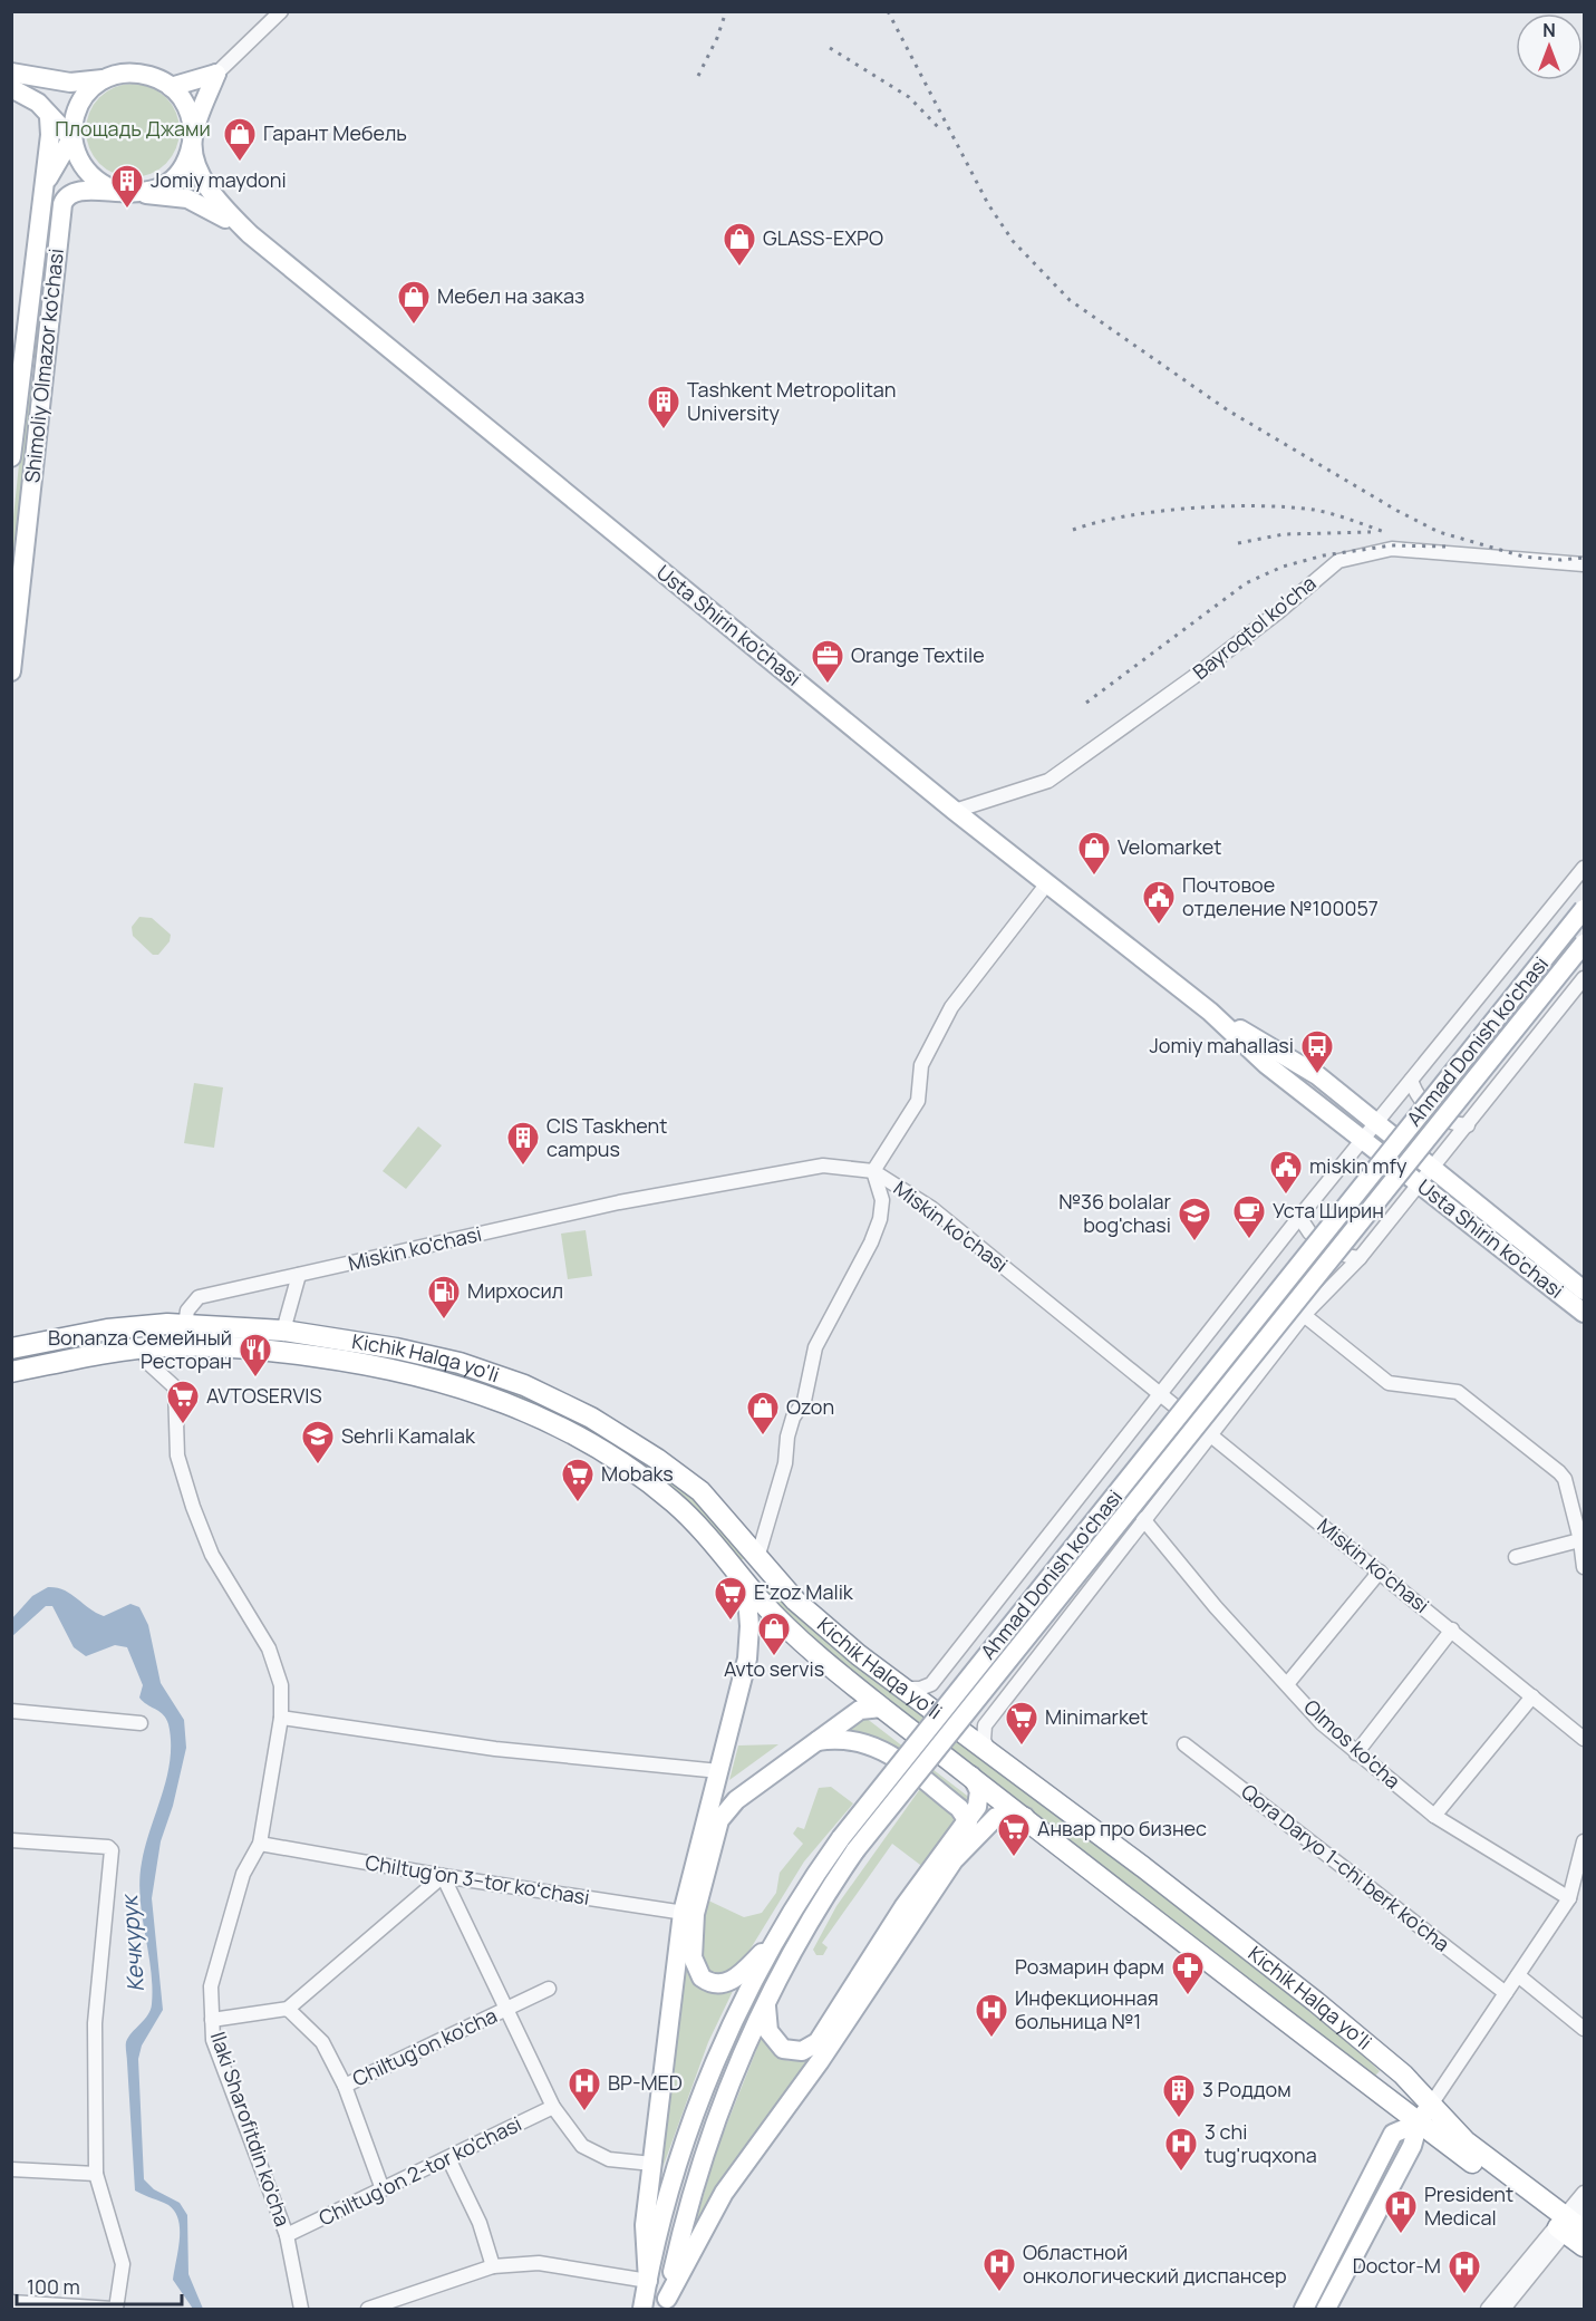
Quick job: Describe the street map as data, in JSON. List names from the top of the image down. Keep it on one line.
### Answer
{"streets":{"highway":["Kichik Halqa yo'li"],"main road":["Shimoliy Olmazor ko'chasi","Usta Shirin ko'chasi","Ahmad Donish ko'chasi"],"street":["Bayroqtol ko'cha","Miskin ko'chasi","Olmos ko'cha","Qora Daryo 1-chi berk ko'cha","Chiltug'on 3--tor koʻchasi","Chiltug'on ko'cha","Ilaki Sharofitdin ko'cha","Chiltug'on 2-tor ko'chasi"]},"crossings":[["Shimoliy Olmazor ko'chasi","Usta Shirin ko'chasi"],["Usta Shirin ko'chasi","Bayroqtol ko'cha"],["Usta Shirin ko'chasi","Ahmad Donish ko'chasi"],["Ahmad Donish ko'chasi","Miskin ko'chasi"],["Ahmad Donish ko'chasi","Kichik Halqa yo'li"],["Ahmad Donish ko'chasi","Olmos ko'cha"],["Miskin ko'chasi","Kichik Halqa yo'li"],["Kichik Halqa yo'li","Ilaki Sharofitdin ko'cha"],["Chiltug'on 3--tor koʻchasi","Chiltug'on ko'cha"],["Chiltug'on 3--tor koʻchasi","Ilaki Sharofitdin ko'cha"],["Chiltug'on ko'cha","Chiltug'on 2-tor ko'chasi"],["Ilaki Sharofitdin ko'cha","Chiltug'on 2-tor ko'chasi"]],"water":["Кечкурук"],"parks":["Площадь Джами"],"places":{"shop":["Гарант Мебель","GLASS-EXPO","Мебел на заказ","Velomarket","Ozon","Avto servis"],"building":["Jomiy maydoni","Tashkent Metropolitan University","CIS Taskhent campus","3 Роддом"],"office":["Orange Textile"],"public building":["Почтовое отделение №100057","miskin mfy"],"bus stop":["Jomiy mahallasi"],"cafe":["Уста Ширин"],"school or university":["№36 bolalar bog'chasi","Sehrli Kamalak"],"fuel station":["Мирхосил"],"restaurant":["Bonanza Семейный Ресторан"],"supermarket":["AVTOSERVIS","Mobaks","E'zoz Malik","Minimarket","Анвар про бизнес"],"pharmacy":["Розмарин фарм"],"hospital":["Инфекционная больница №1","BP-MED","3 chi tug'ruqxona","President Medical","Областной онкологический диспансер","Doctor-M"]},"scale_bar":"100 m","north":"top"}
